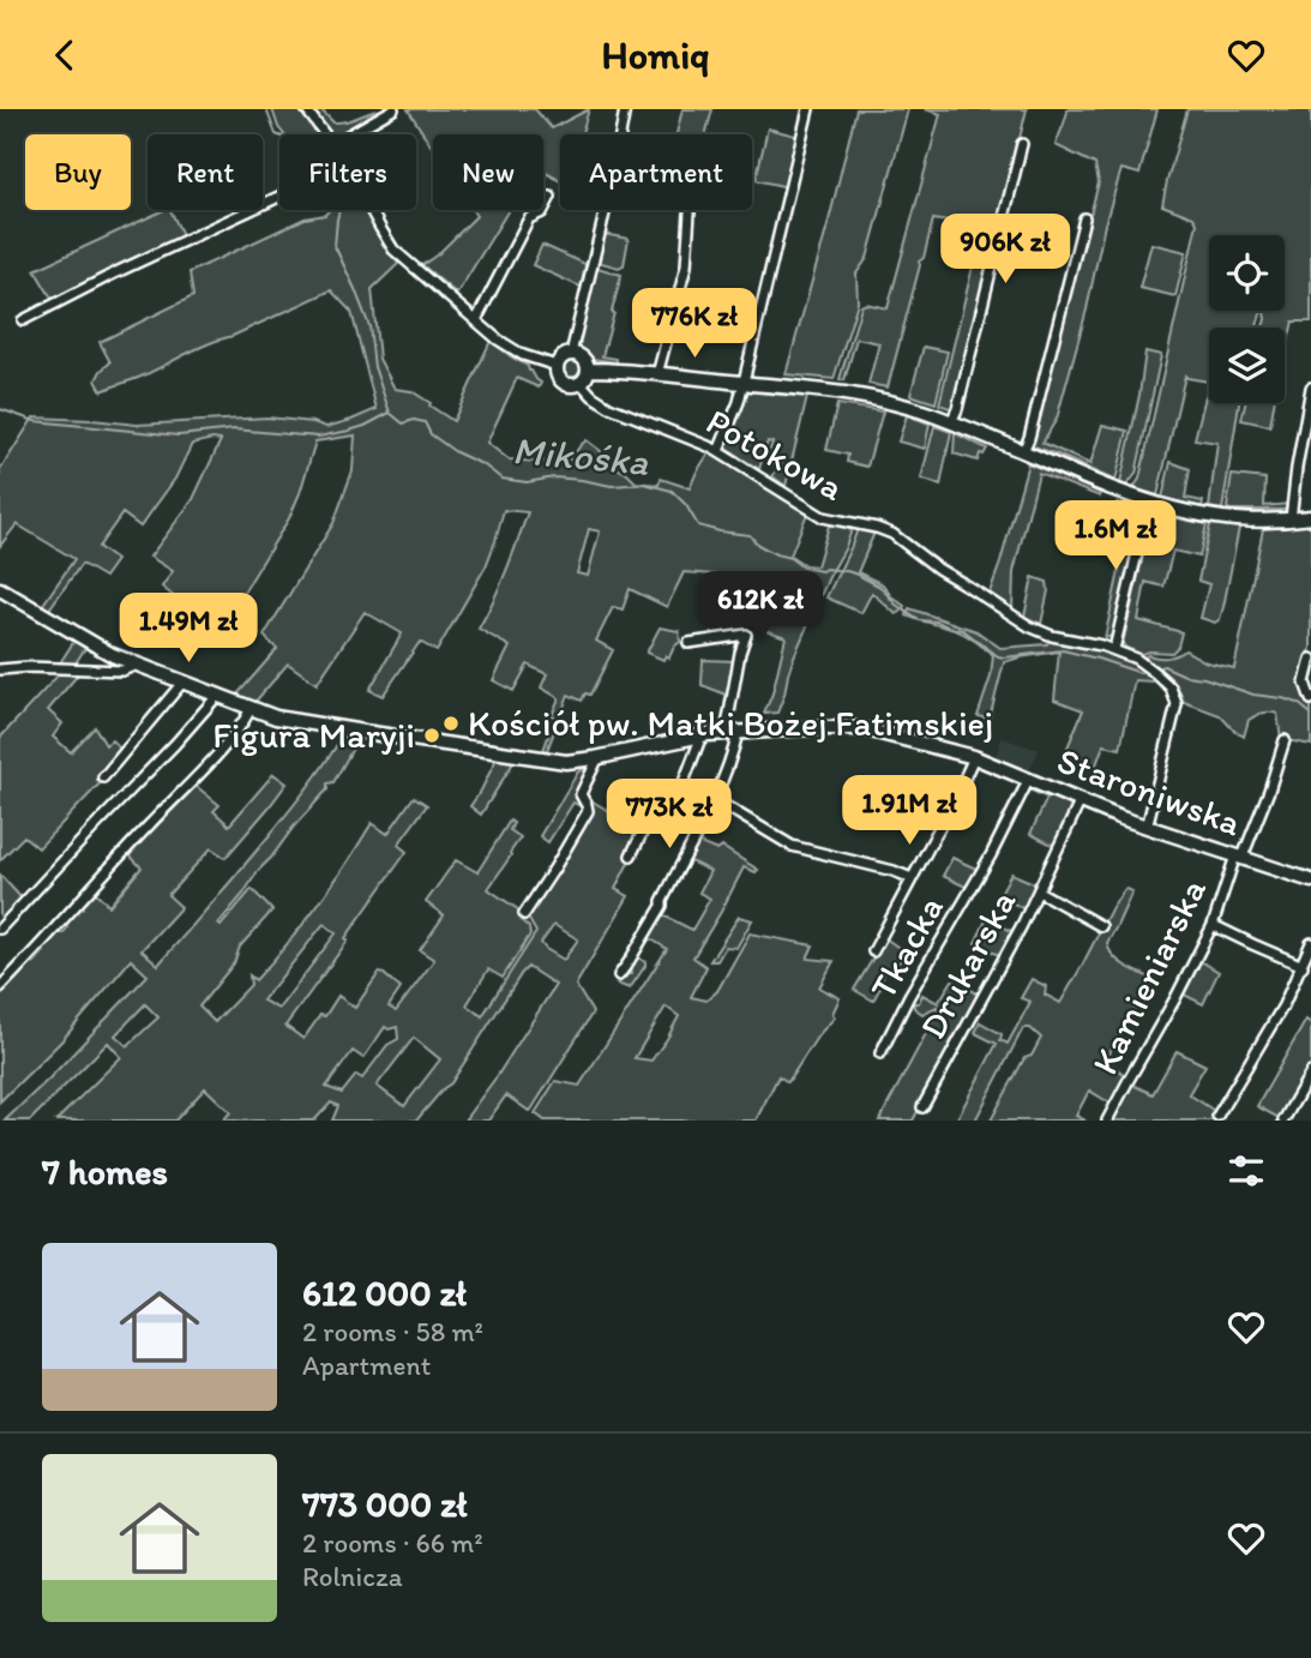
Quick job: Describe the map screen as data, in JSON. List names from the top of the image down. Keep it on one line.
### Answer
{"streets":{"street":["Potokowa","Staroniwska","Tkacka","Drukarska","Kamieniarska"]},"crossings":[["Potokowa","Staroniwska"],["Staroniwska","Tkacka"],["Staroniwska","Drukarska"],["Staroniwska","Kamieniarska"]],"water":["Mikośka"],"places":["Kościół pw. Matki Bożej Fatimskiej","Figura Maryji"],"page":{"header":"Homiq","chip":["Buy","Rent","Filters","New","Apartment"],"price":["906K zł","776K zł","1.6M zł","612K zł","1.49M zł","1.91M zł","773K zł"],"heading":"7 homes","list":[{"name":"612 000 zł","note":"2 rooms · 58 m² · Apartment"},{"name":"773 000 zł","note":"2 rooms · 66 m² · Rolnicza"}]}}
